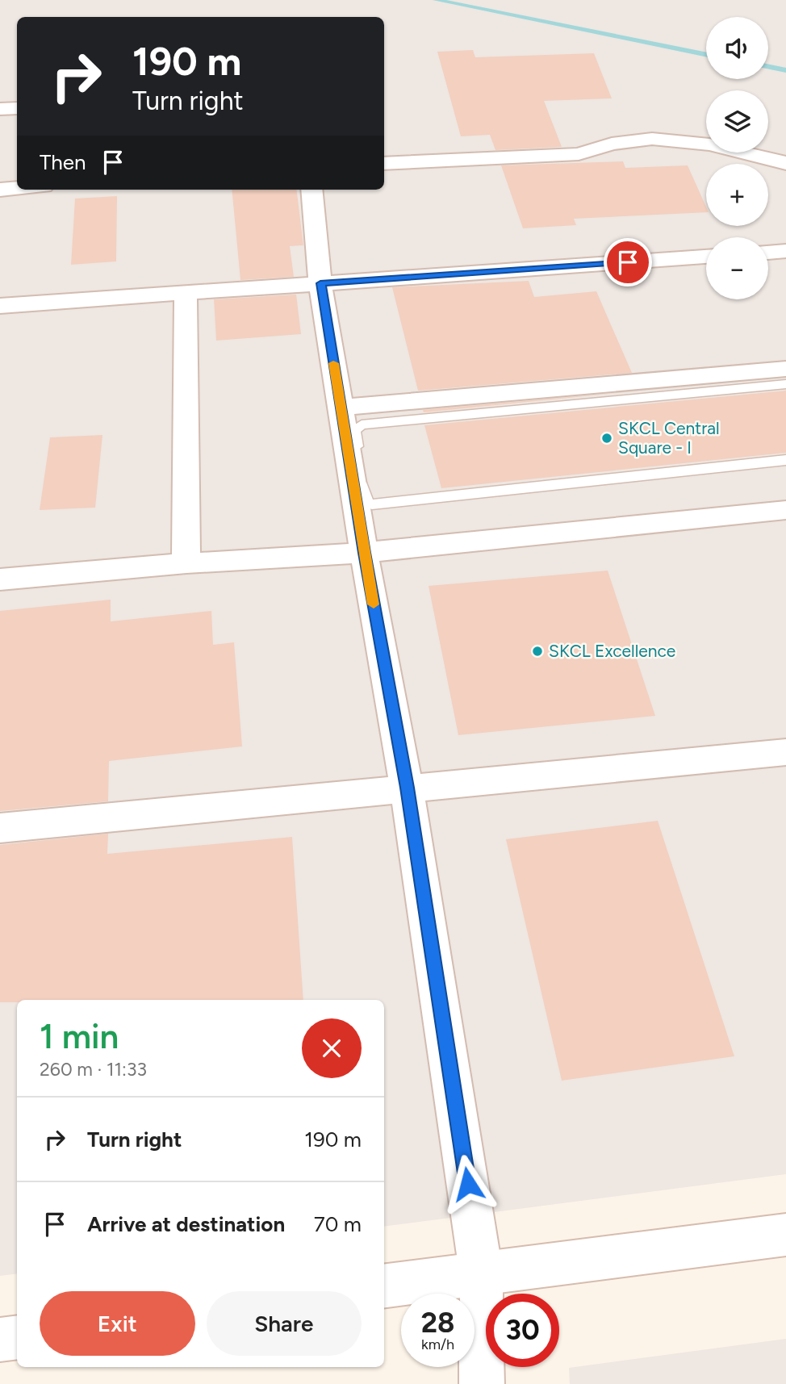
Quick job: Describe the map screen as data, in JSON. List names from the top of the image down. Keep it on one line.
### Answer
{"places":["SKCL Central Square - I","SKCL Excellence"],"page":{"map_buttons":["+","−"],"turn":["190 m","Turn right"],"then":"Then","heading":["1 min","260 m · 11:33"],"list":[{"name":"Turn right","value":"190 m"},{"name":"Arrive at destination","value":"70 m"}],"buttons":["Exit","Share"],"speed":"28 km/h","limit":"30"}}
